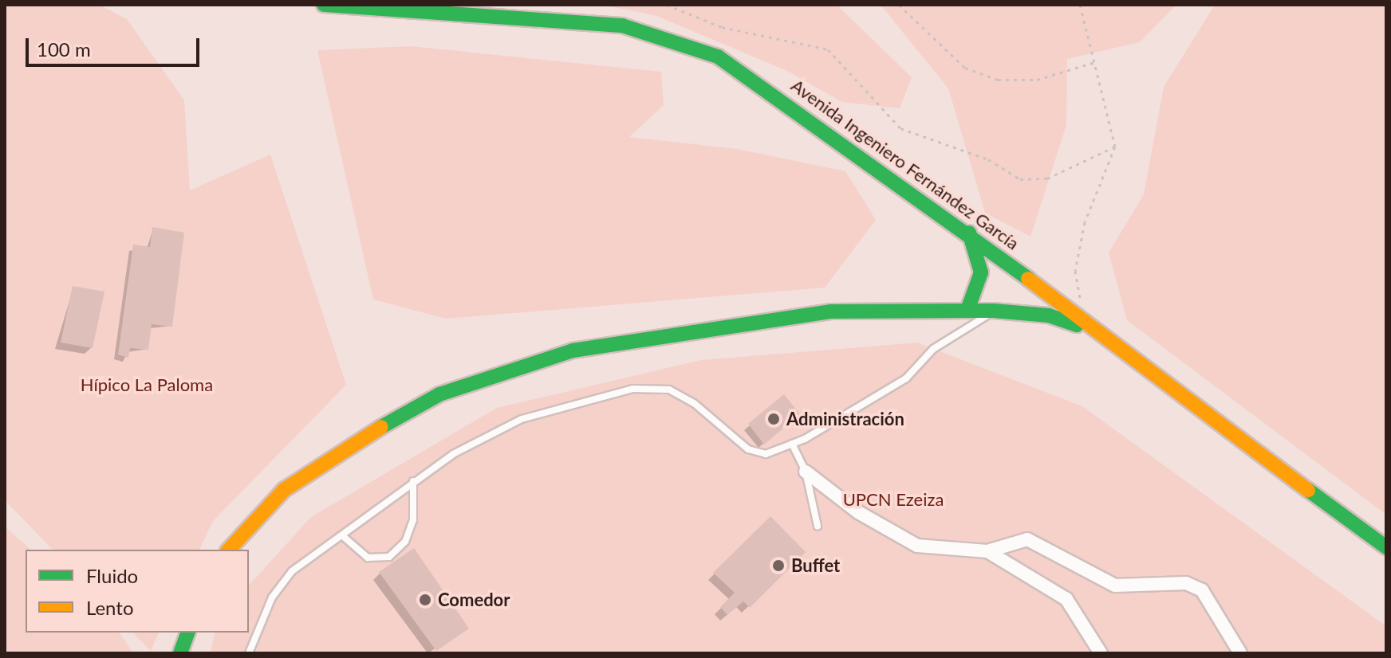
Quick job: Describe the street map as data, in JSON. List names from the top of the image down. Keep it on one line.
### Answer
{"streets":{"street":["Avenida Ingeniero Fernández García"]},"parks":["Hípico La Paloma","UPCN Ezeiza"],"places":["Administración","Buffet","Comedor"],"legend":["Fluido","Lento"],"scale_bar":"100 m"}
